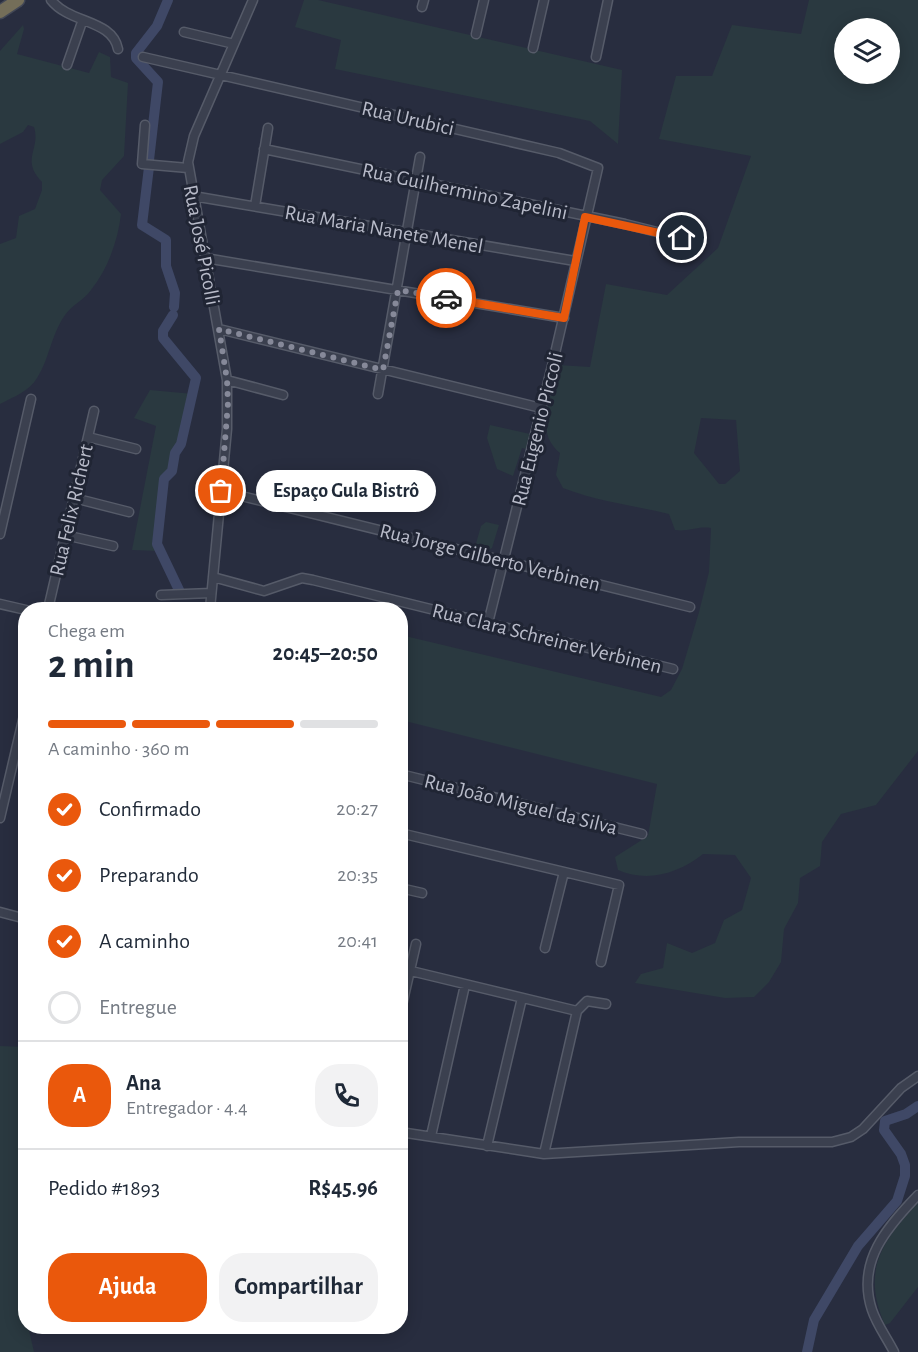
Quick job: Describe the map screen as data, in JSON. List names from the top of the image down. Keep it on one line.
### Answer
{"streets":{"street":["Rua Urubici","Rua Guilhermino Zapelini","Rua Maria Nanete Menel","Rua José Picolli","Rua Eugenio Piccoli","Rua Felix Richert","Rua Jorge Gilberto Verbinen","Rua Clara Schreiner Verbinen","Rua João Miguel da Silva"]},"crossings":[["Rua Urubici","Rua José Picolli"],["Rua Urubici","Rua Eugenio Piccoli"],["Rua Guilhermino Zapelini","Rua Eugenio Piccoli"],["Rua Maria Nanete Menel","Rua José Picolli"],["Rua Maria Nanete Menel","Rua Eugenio Piccoli"],["Rua José Picolli","Rua Jorge Gilberto Verbinen"],["Rua José Picolli","Rua Clara Schreiner Verbinen"],["Rua Eugenio Piccoli","Rua Jorge Gilberto Verbinen"],["Rua Eugenio Piccoli","Rua Clara Schreiner Verbinen"]],"places":["Espaço Gula Bistrô"],"page":{"bubble":"Espaço Gula Bistrô","heading":["2 min","Chega em","20:45–20:50"],"panel":["Ana","Entregador · 4.4","Pedido #1893","R$45.96"],"bar":"A caminho · 360 m","list":[["Confirmado","20:27"],["Preparando","20:35"],["A caminho","20:41"],"Entregue"],"round":"A","buttons":["Ajuda","Compartilhar"]}}
